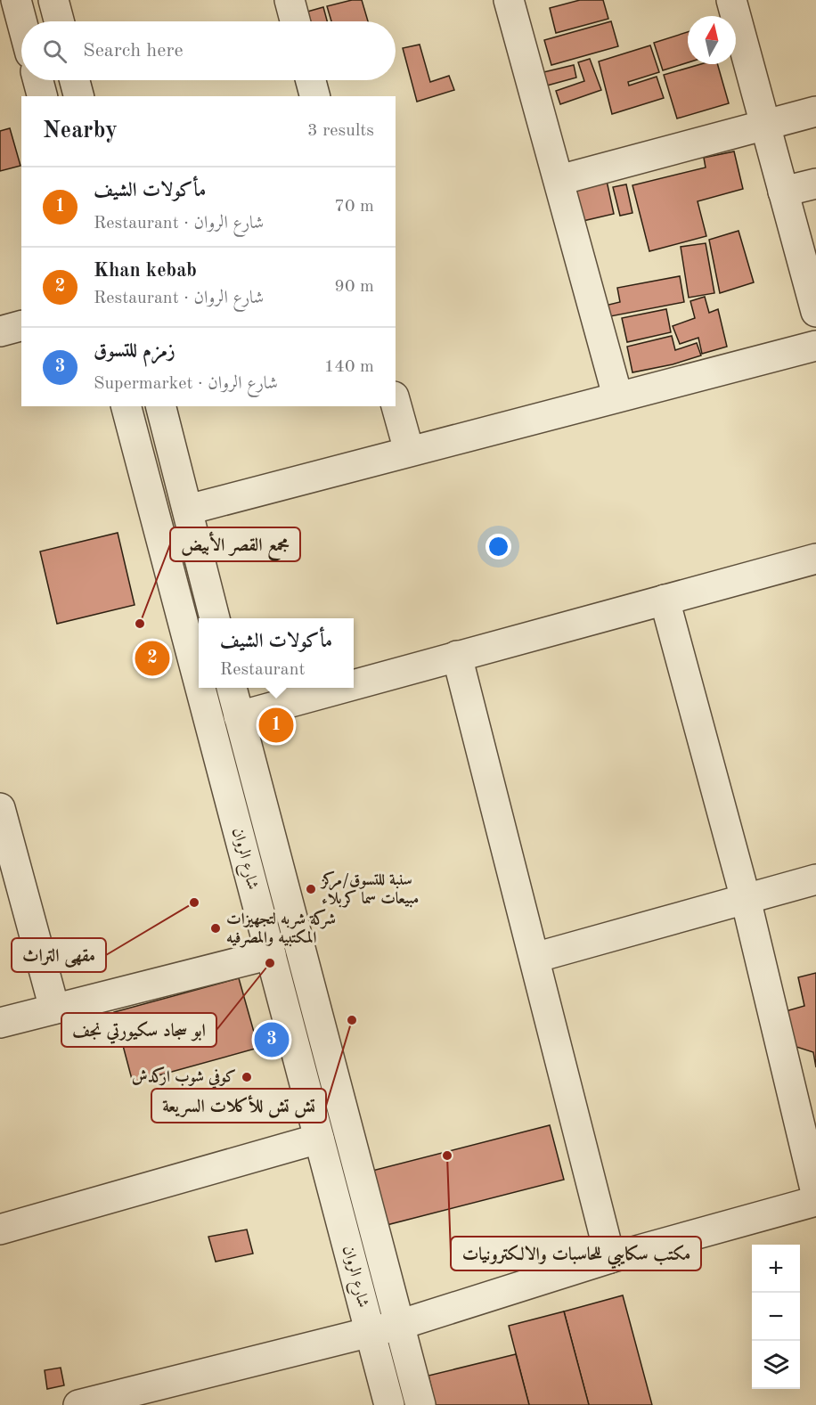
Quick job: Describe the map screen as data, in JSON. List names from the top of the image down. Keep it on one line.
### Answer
{"streets":{"street":["شارع الروان"]},"places":["مجمع القصر الأبيض","سنبة للتسوق/مركز مبيعات سما كربلاء","مقهى التراث","شركة شربه لتجهيزات المكتبيه والمصرفيه","ابو سجاد سكيورتي نجف","تش تش للأكلات السريعة","كوفي شوب اركدش","مكتب سكايبي للحاسبات والالكترونيات"],"north":"top","page":{"search":"Search here","heading":["Nearby","3 results"],"list":[{"mark":"1","name":"مأكولات الشيف","note":"Restaurant · شارع الروان","value":"70 m"},{"mark":"2","name":"Khan kebab","note":"Restaurant · شارع الروان","value":"90 m"},{"mark":"3","name":"زمزم للتسوق","note":"Supermarket · شارع الروان","value":"140 m"}],"popup":["مأكولات الشيف","Restaurant"],"pins":["2","1","3"],"map_buttons":["+","−"]}}
